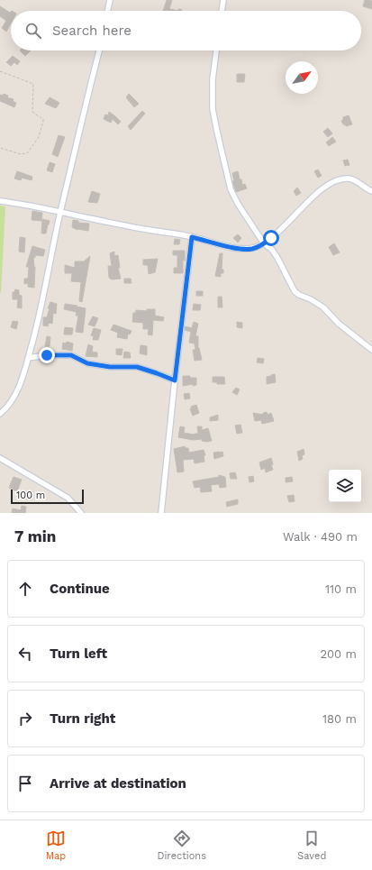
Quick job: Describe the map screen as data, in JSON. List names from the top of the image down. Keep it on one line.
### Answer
{"scale_bar":"100 m","north":"top right","page":{"search":"Search here","scale":"100 m","heading":["7 min","Walk · 490 m"],"list":[["Continue","110 m"],["Turn left","200 m"],["Turn right","180 m"],"Arrive at destination"],"nav":["Map","Directions","Saved"]}}
